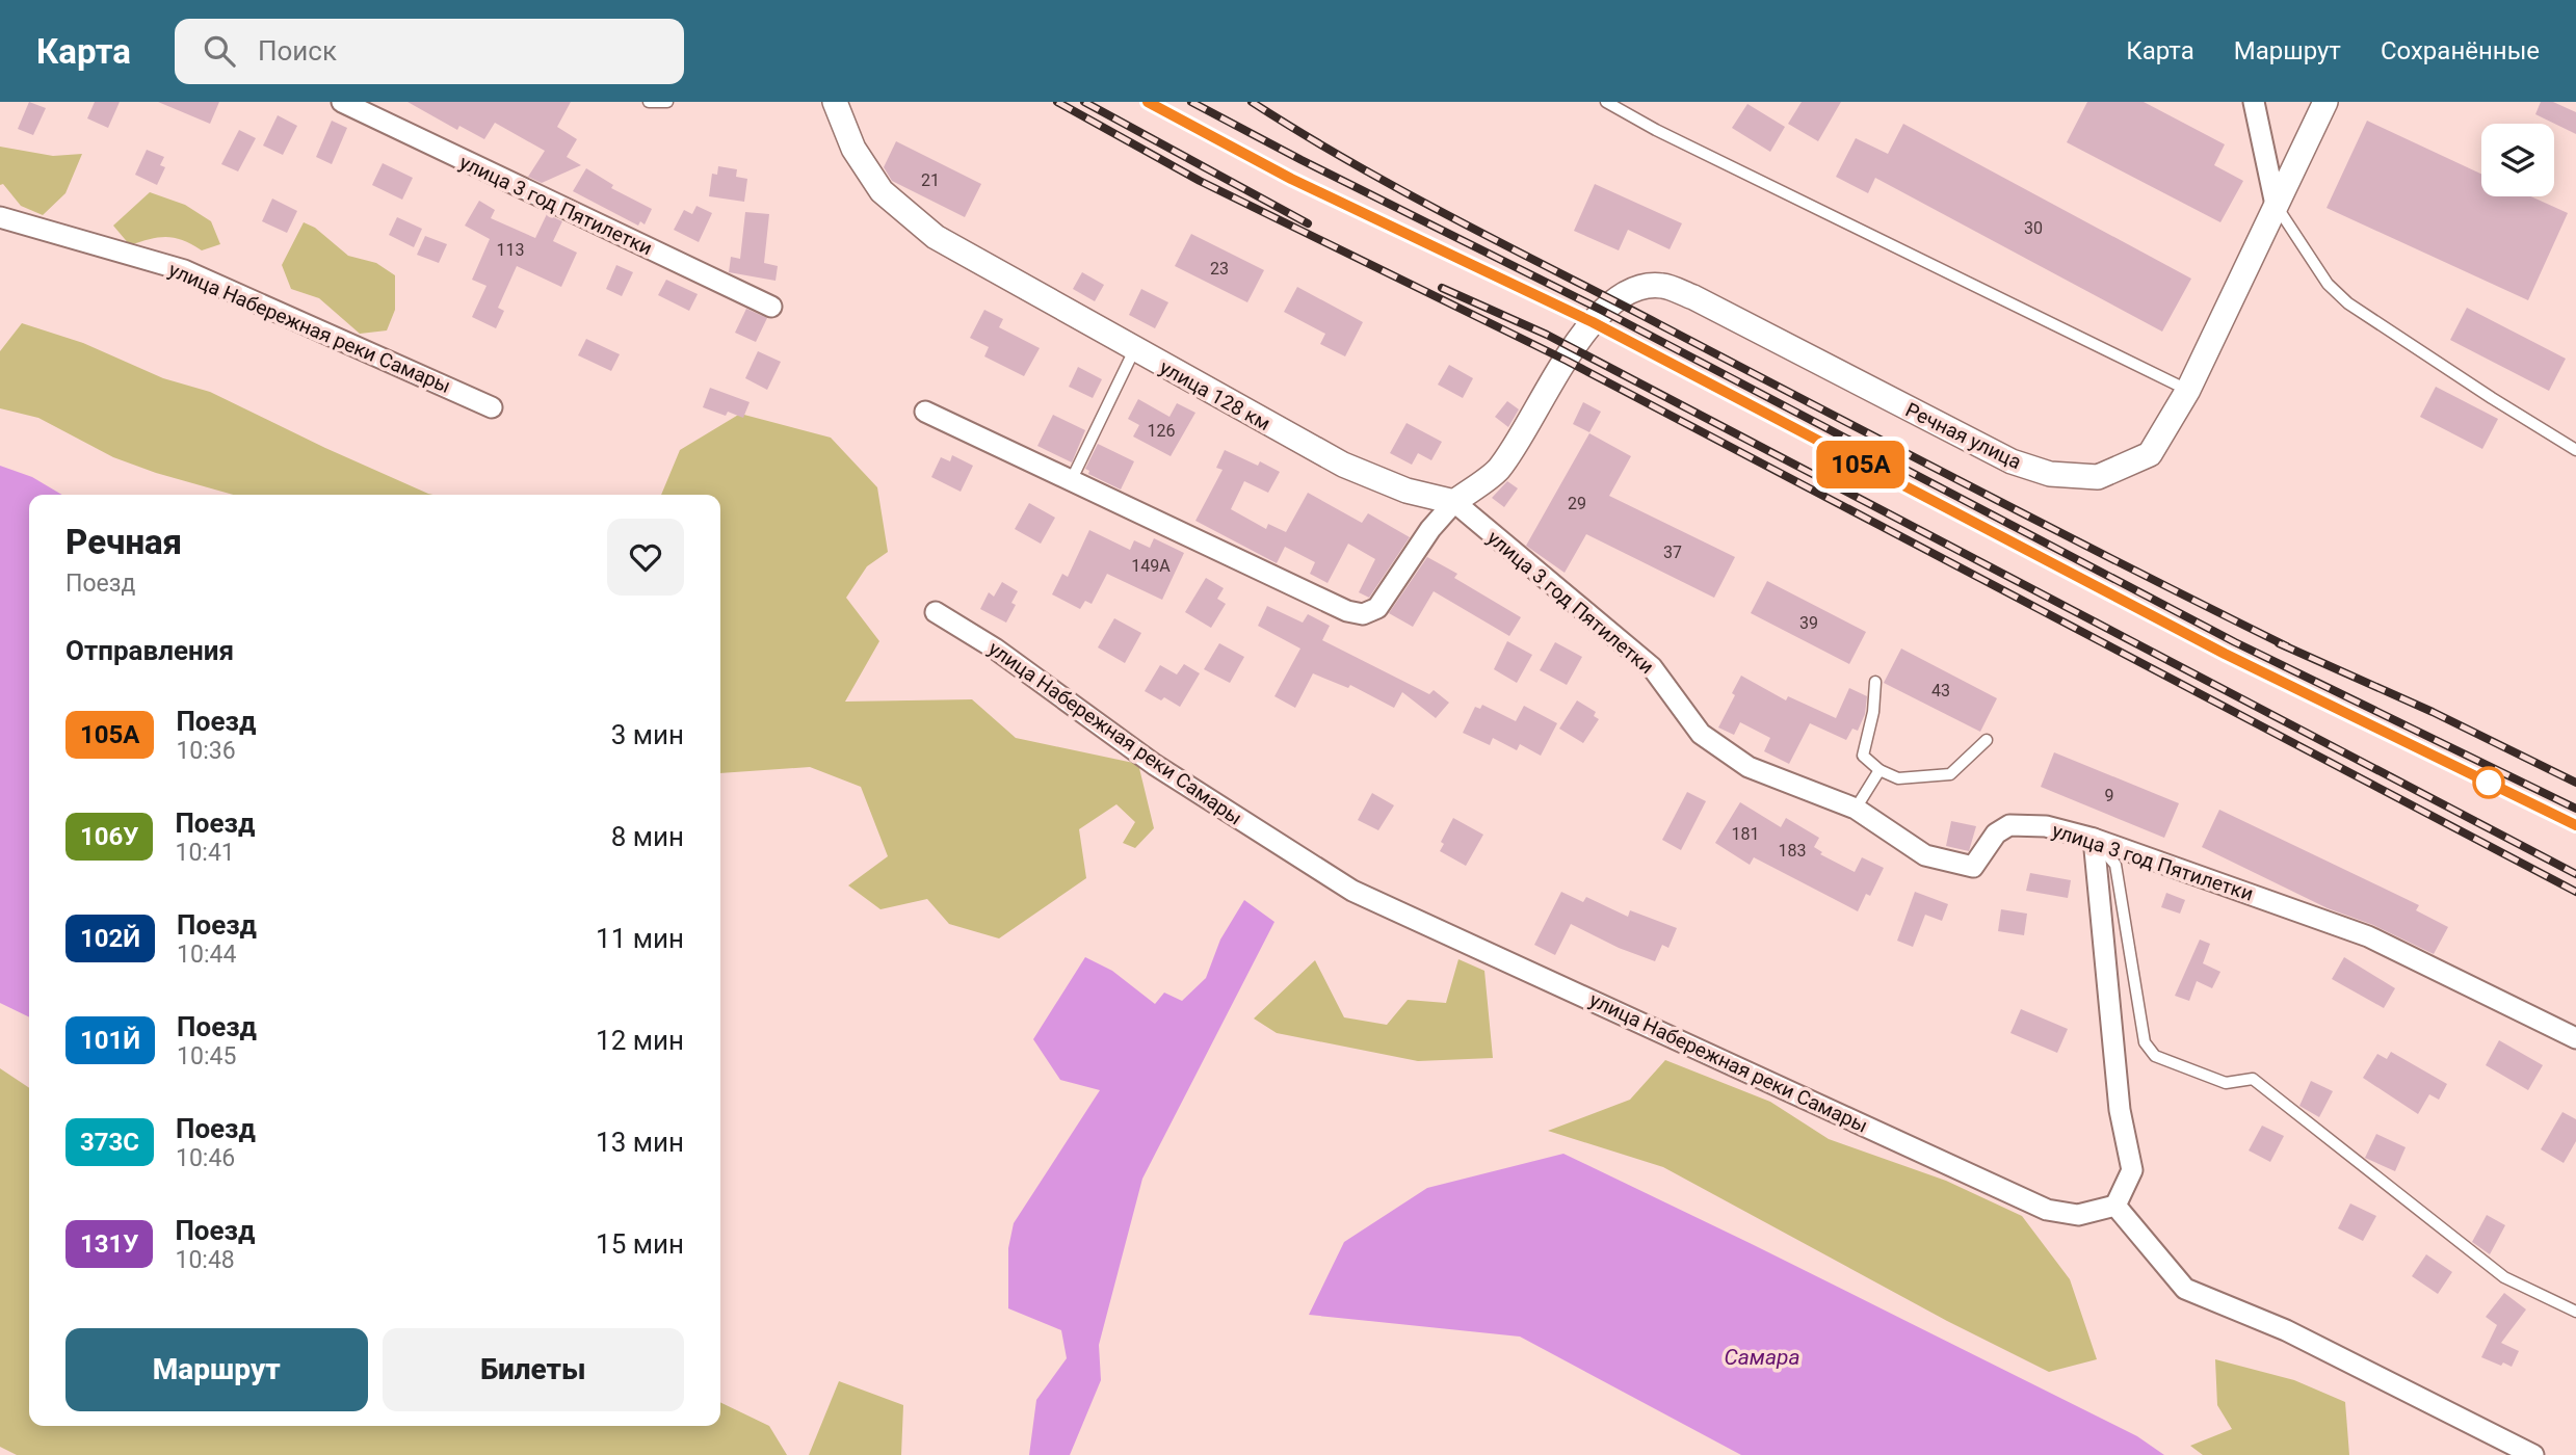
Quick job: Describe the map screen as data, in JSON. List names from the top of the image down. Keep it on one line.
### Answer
{"streets":{"street":["улица 3 год Пятилетки","улица Набережная реки Самары","улица 128 км","Речная улица"]},"crossings":[["улица 3 год Пятилетки","улица 128 км"],["улица 3 год Пятилетки","Речная улица"],["улица 128 км","Речная улица"]],"water":["Самара"],"house_numbers":["21","30","113","23","126","29","37","149А","39","43","9","181","183"],"page":{"header":"Карта","search":"Поиск","nav":["Карта","Маршрут","Сохранённые"],"on_map":"105А","heading":[["Речная","Поезд"],"Отправления"],"list":[{"mark":"105А","name":"Поезд","note":"10:36","value":"3 мин"},{"mark":"106У","name":"Поезд","note":"10:41","value":"8 мин"},{"mark":"102Й","name":"Поезд","note":"10:44","value":"11 мин"},{"mark":"101Й","name":"Поезд","note":"10:45","value":"12 мин"},{"mark":"373C","name":"Поезд","note":"10:46","value":"13 мин"},{"mark":"131У","name":"Поезд","note":"10:48","value":"15 мин"}],"buttons":["Маршрут","Билеты"]}}
